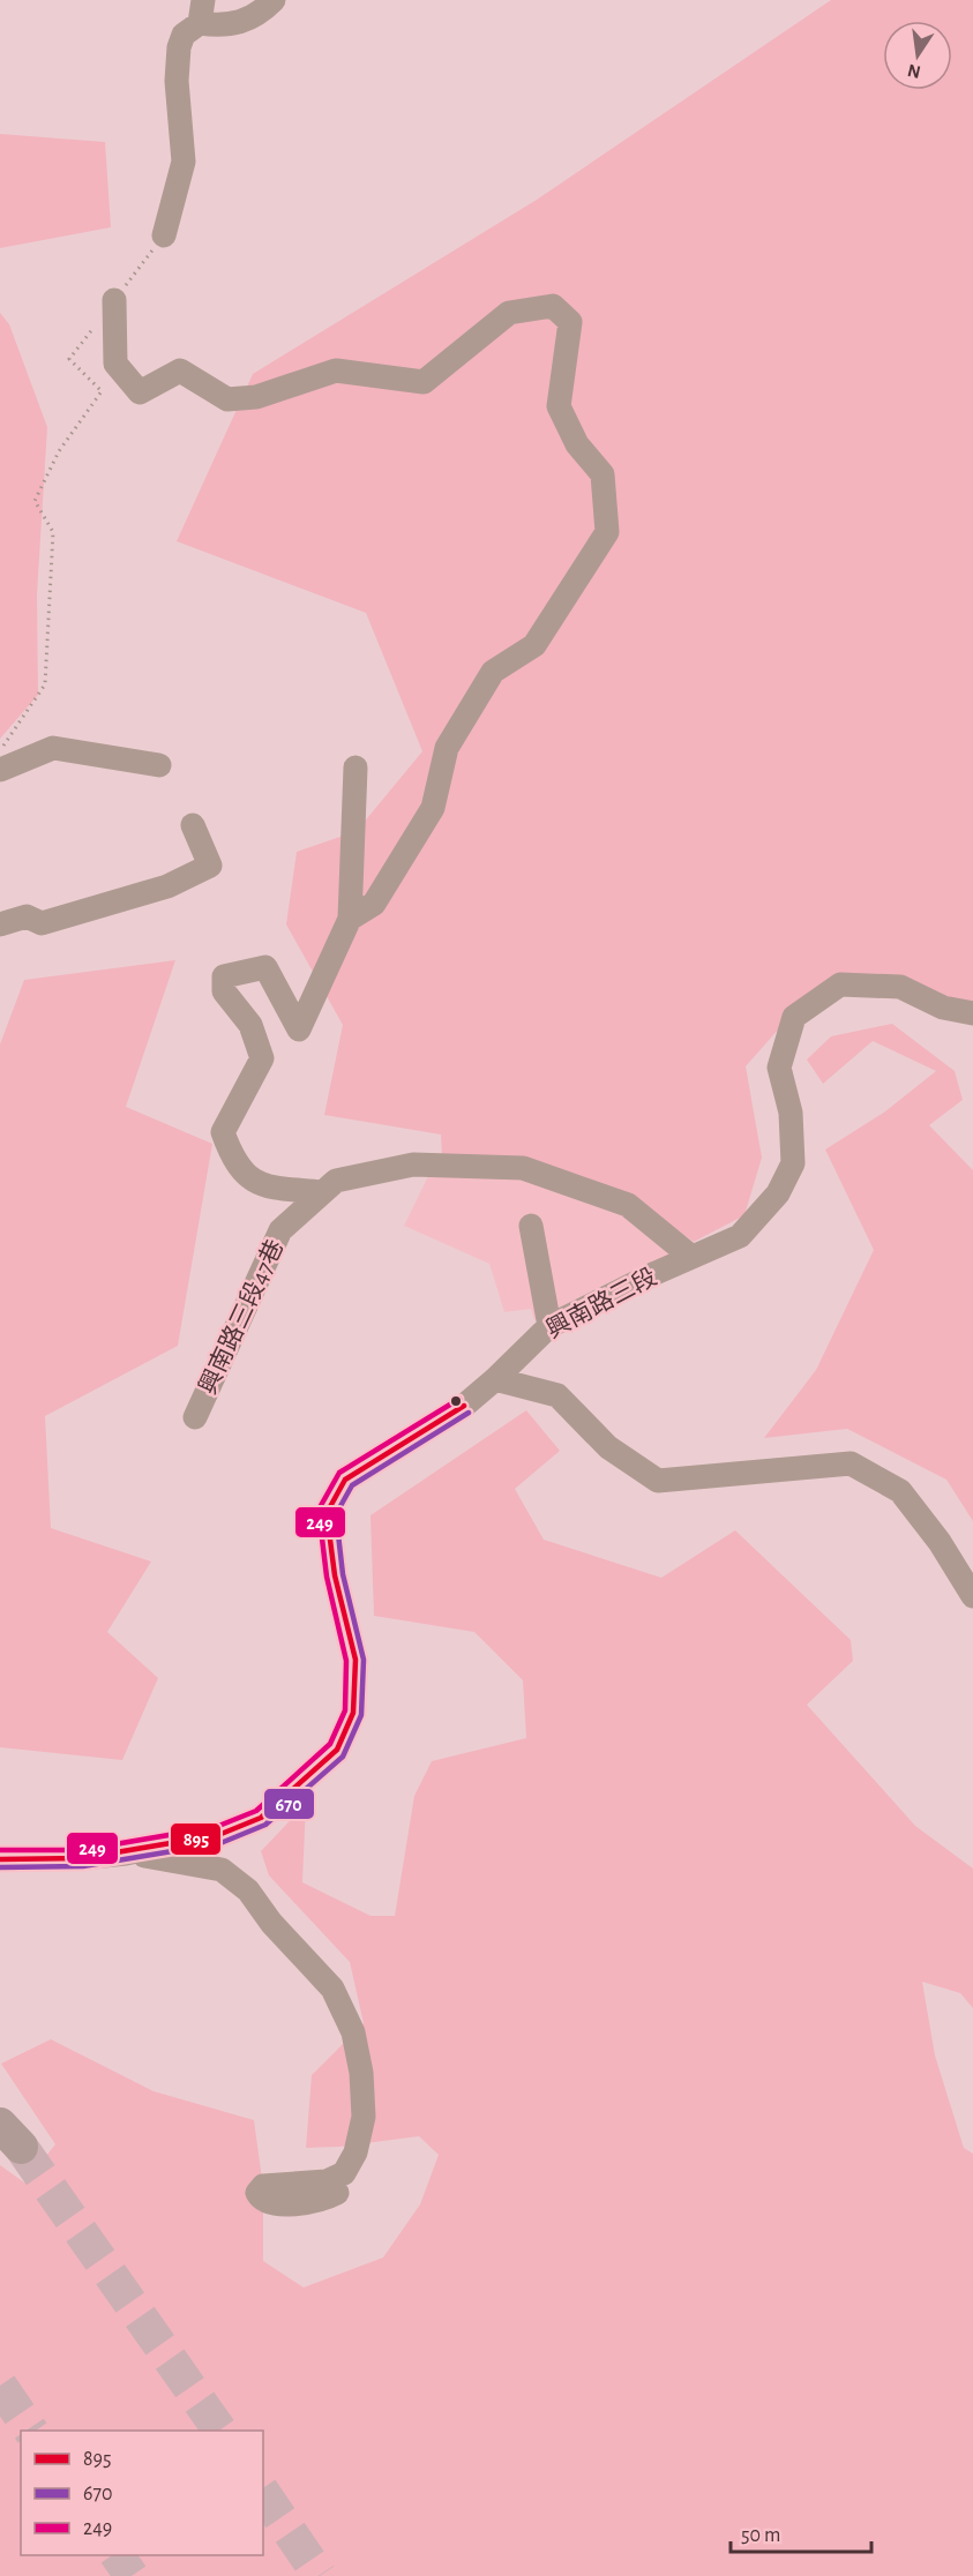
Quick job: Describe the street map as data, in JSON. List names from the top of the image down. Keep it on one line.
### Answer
{"streets":{"street":["興南路三段","興南路三段47巷"]},"crossings":[["興南路三段","興南路三段47巷"]],"lines":["transit line 249","transit line 895","transit line 670"],"legend":["895","670","249"],"scale_bar":"50 m","north":"bottom"}
